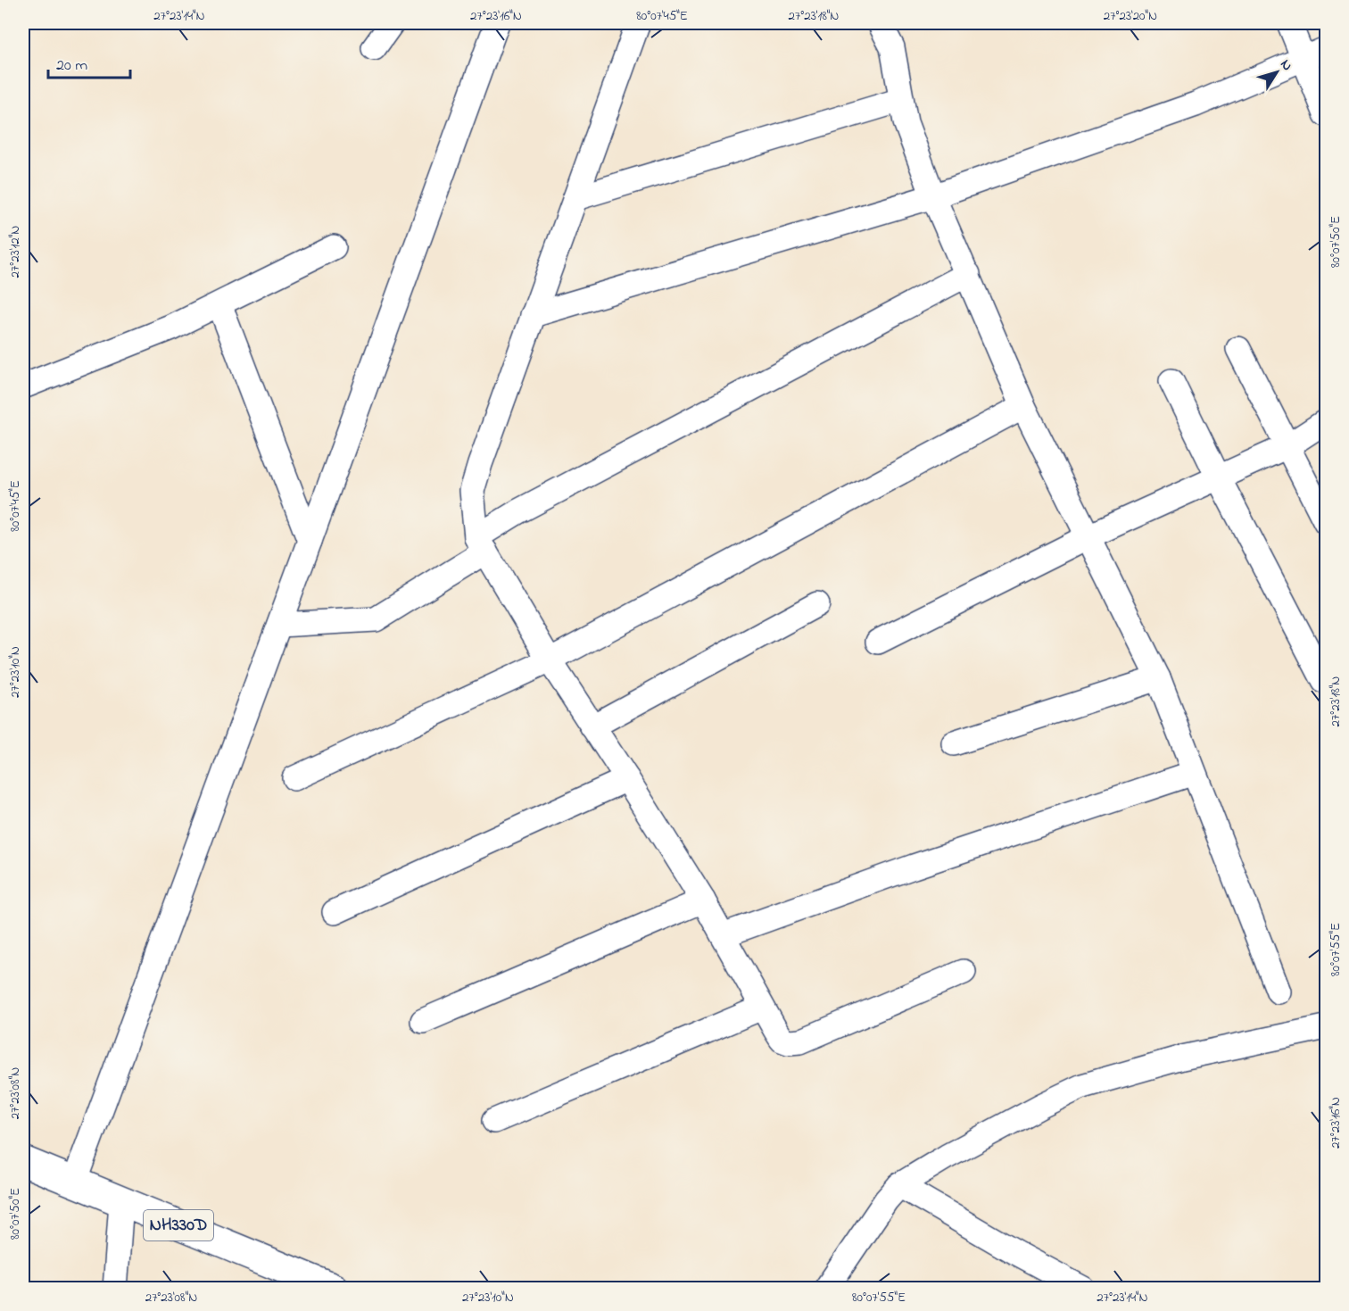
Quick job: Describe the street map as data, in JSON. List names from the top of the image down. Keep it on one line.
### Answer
{"streets":{"highway":["NH330D"]},"scale_bar":"20 m","north":"top right","coordinates":["27°23'14\"N","27°23'16\"N","80°07'45\"E","27°23'18\"N","27°23'20\"N","80°07'50\"E","27°23'12\"N","27°23'10\"N","80°07'55\"E","27°23'08\"N"]}
